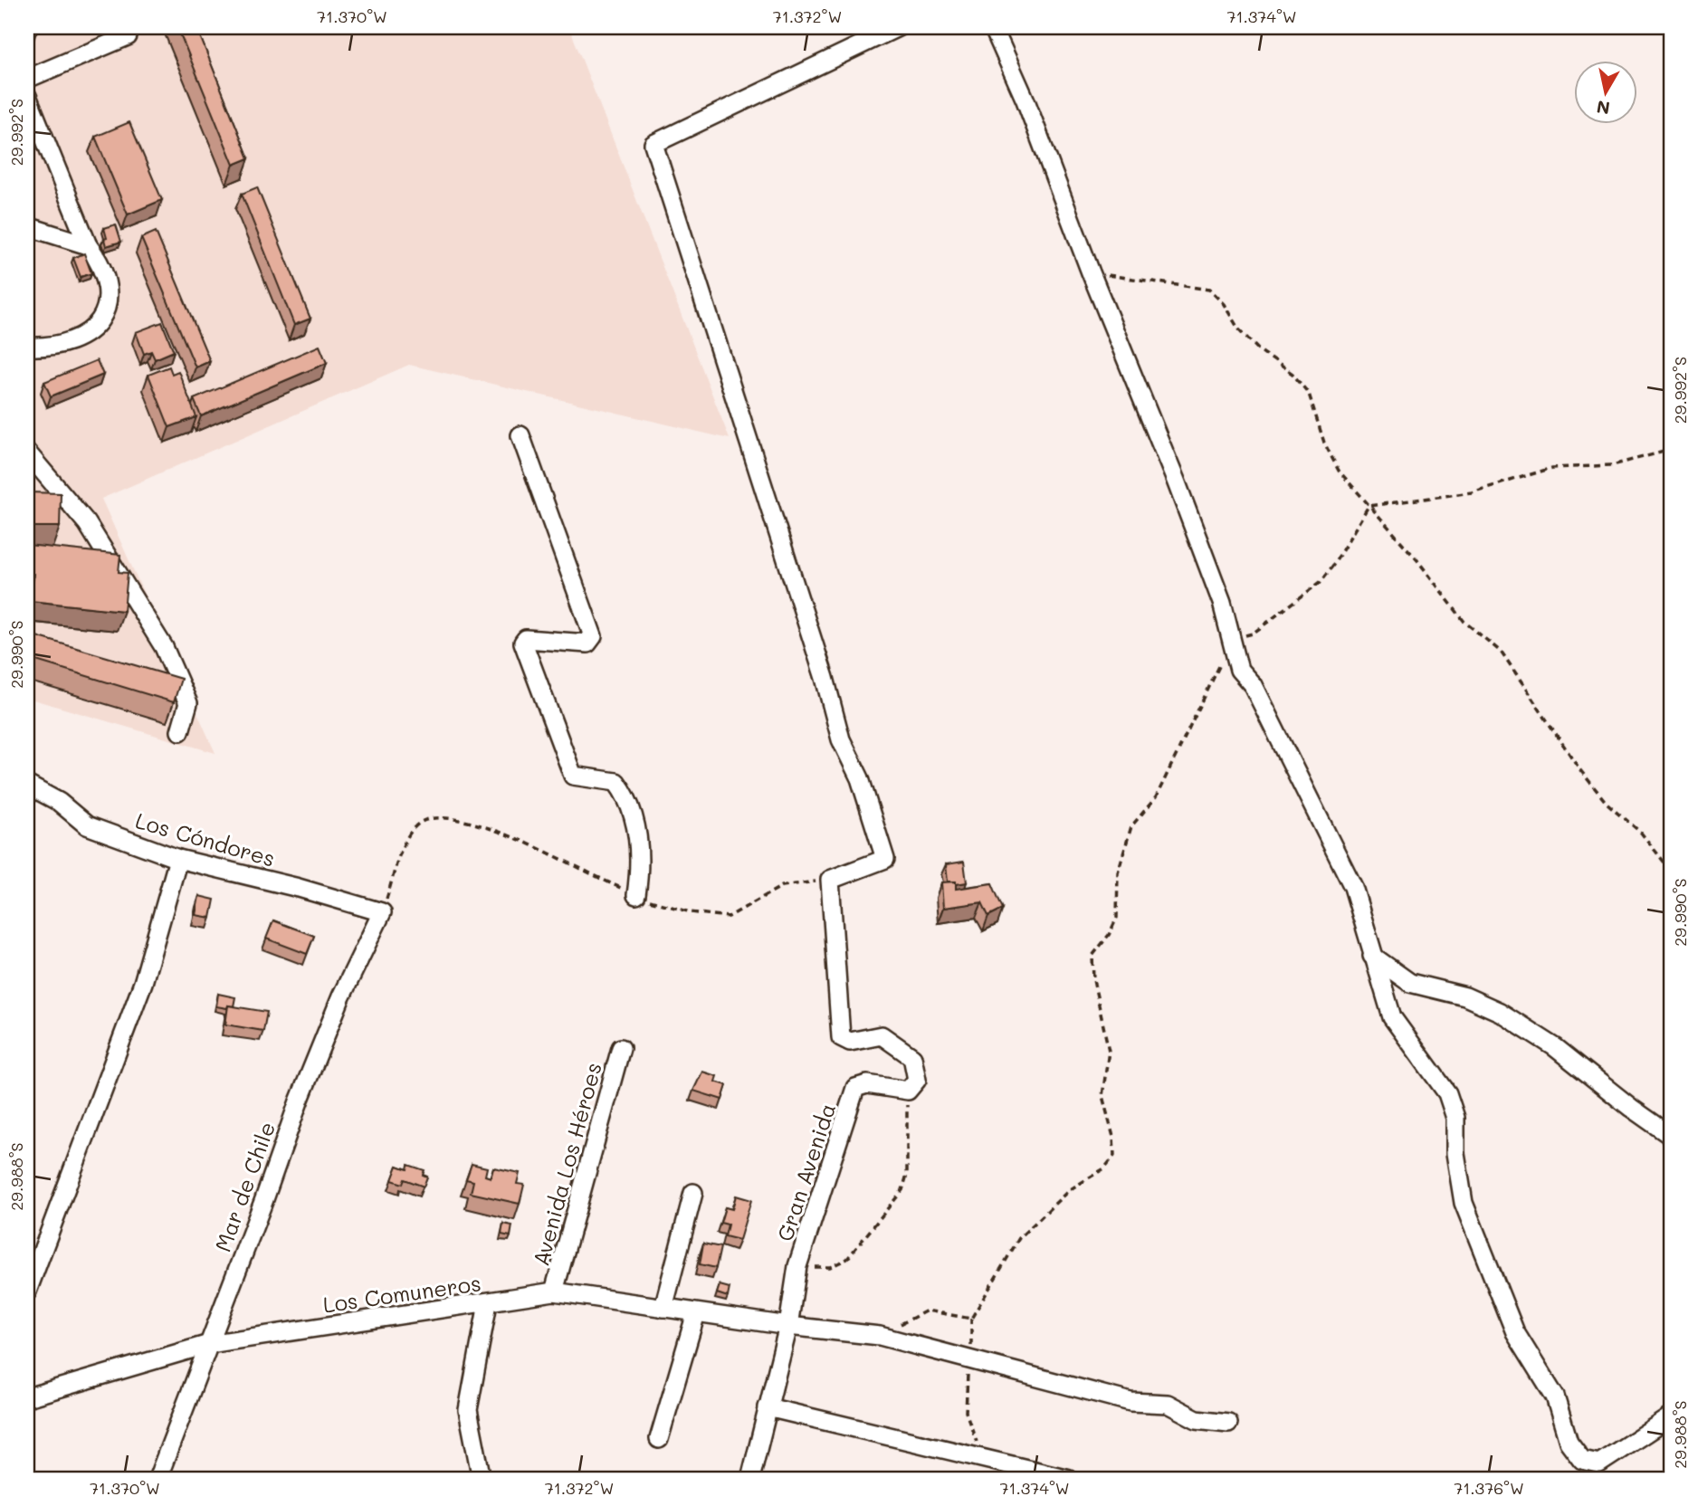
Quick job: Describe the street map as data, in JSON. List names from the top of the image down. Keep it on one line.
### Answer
{"streets":{"street":["Los Cóndores","Avenida Los Héroes","Gran Avenida","Mar de Chile","Los Comuneros"]},"crossings":[["Los Cóndores","Mar de Chile"],["Avenida Los Héroes","Los Comuneros"],["Gran Avenida","Los Comuneros"],["Mar de Chile","Los Comuneros"]],"north":"bottom","coordinates":["71.370°W","71.372°W","71.374°W","29.992°S","29.990°S","29.988°S","71.376°W"]}
